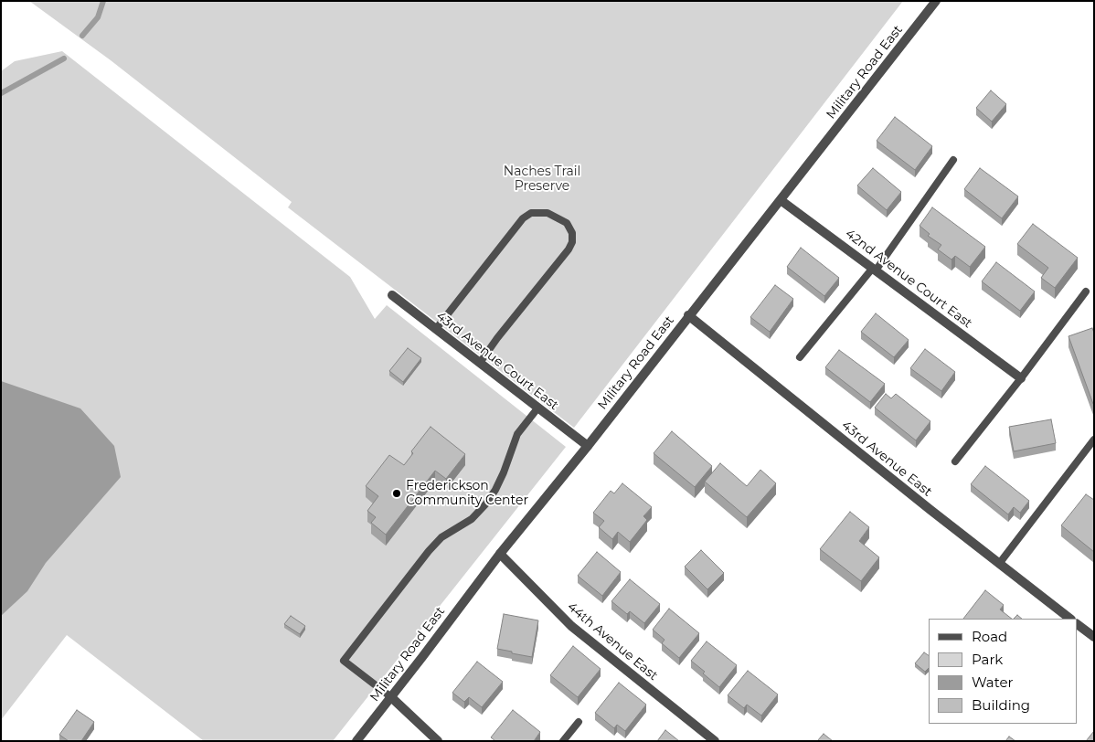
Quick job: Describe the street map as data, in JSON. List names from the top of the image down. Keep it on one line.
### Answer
{"streets":{"street":["Military Road East","42nd Avenue Court East","43rd Avenue Court East","43rd Avenue East","44th Avenue East"]},"crossings":[["Military Road East","42nd Avenue Court East"],["Military Road East","43rd Avenue Court East"],["Military Road East","43rd Avenue East"],["Military Road East","44th Avenue East"]],"parks":["Naches Trail Preserve"],"places":["Frederickson Community Center"],"legend":["Road","Park","Water","Building"]}
